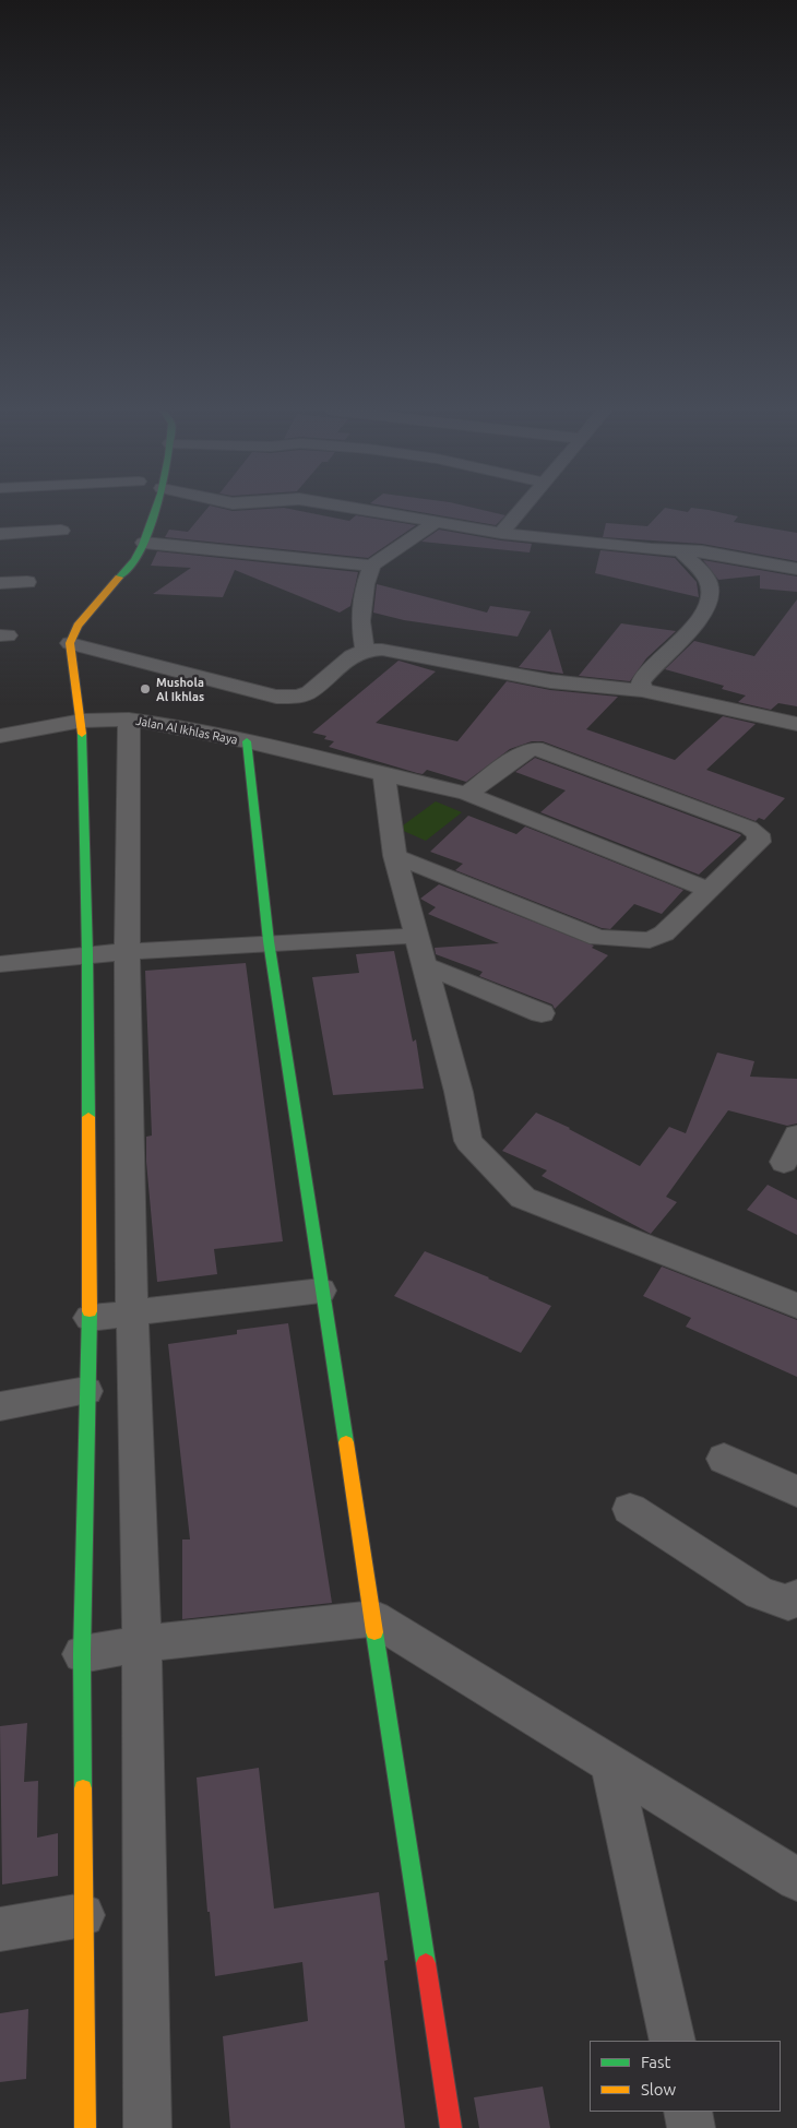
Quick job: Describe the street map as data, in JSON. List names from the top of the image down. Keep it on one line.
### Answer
{"streets":{"street":["Jalan Al Ikhlas Raya"]},"places":["Mushola Al Ikhlas"],"legend":["Fast","Slow"]}
